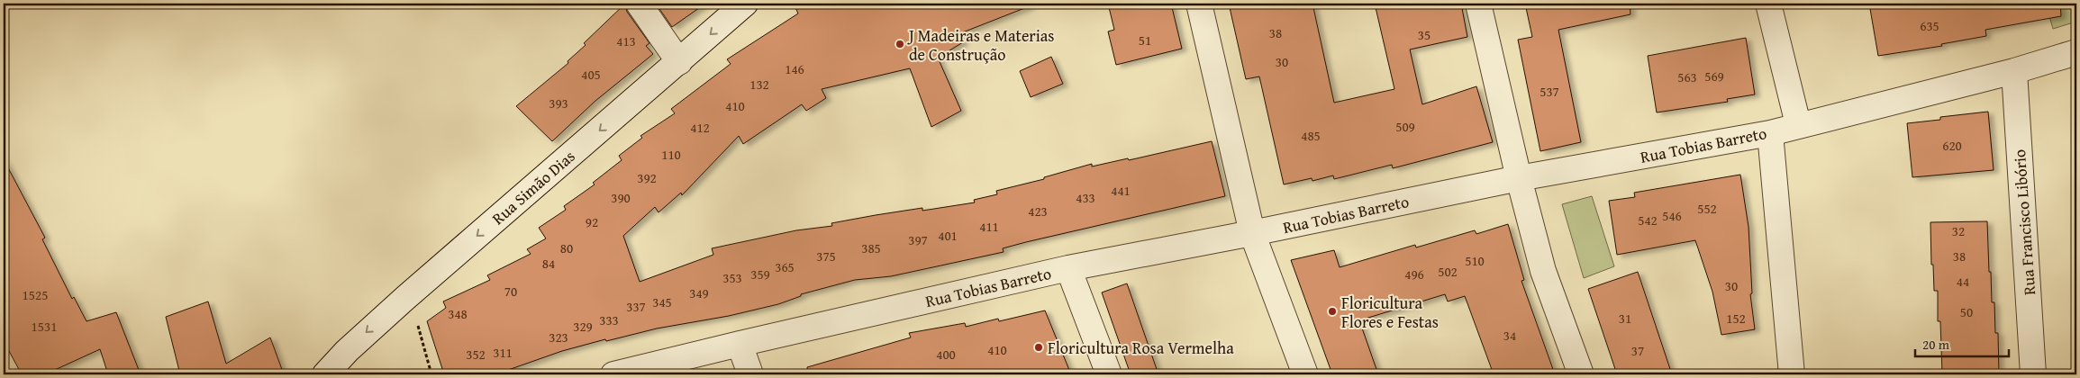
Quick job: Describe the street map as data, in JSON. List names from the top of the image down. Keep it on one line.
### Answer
{"streets":{"street":["Rua Tobias Barreto","Rua Simão Dias","Rua Francisco Libório"]},"crossings":[["Rua Tobias Barreto","Rua Francisco Libório"]],"one_way":["Rua Simão Dias"],"places":["J Madeiras e Materias de Construção","Floricultura Flores e Festas","Floricultura Rosa Vermelha"],"house_numbers":["635","38","35","51","413","30","146","405","569","563","132","537","393","410","509","412","485","620","110","392","441","390","433","552","423","546","542","92","411","32","401","397","80","385","375","38","510","84","365","502","359","496","353","44","30","70","349","1525","345","337","50","348","31","152","333","1531","329","34","323","410","37","311","352","400"],"scale_bar":"20 m"}
